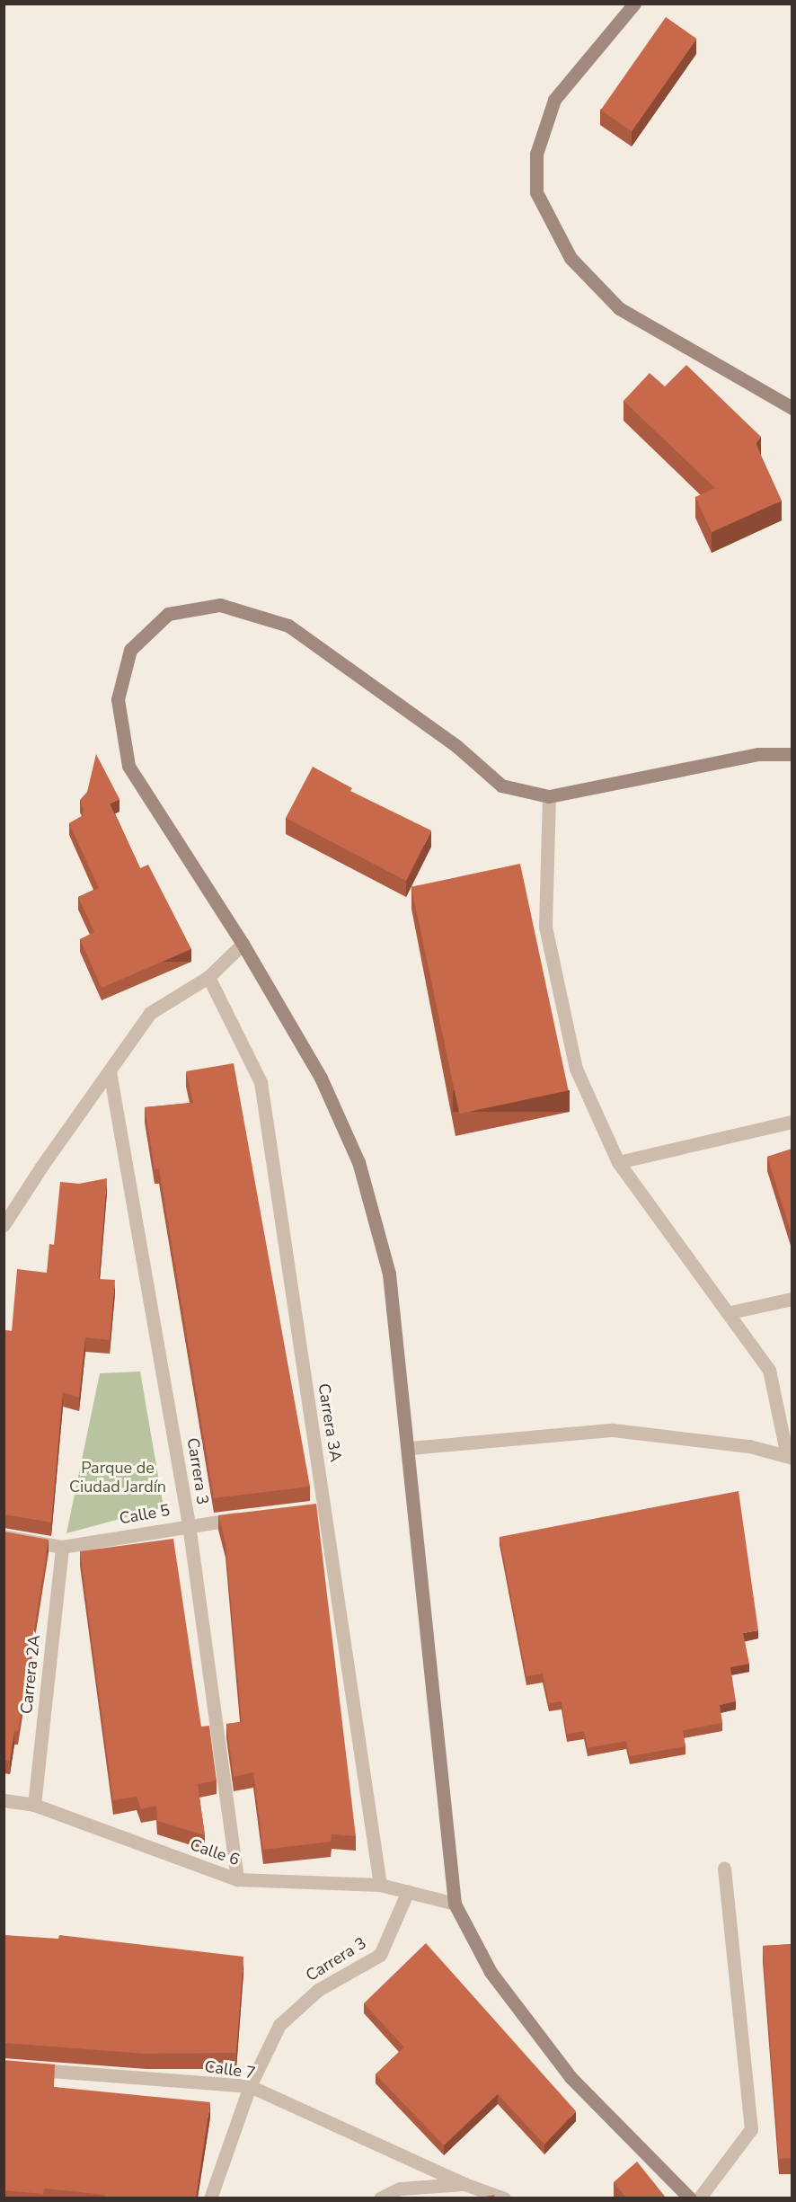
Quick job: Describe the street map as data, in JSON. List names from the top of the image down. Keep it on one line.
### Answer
{"streets":{"street":["Carrera 3A","Carrera 3","Calle 5","Carrera 2A","Calle 6","Calle 7"]},"crossings":[["Carrera 3A","Calle 6"],["Carrera 3","Calle 5"],["Carrera 3","Calle 6"],["Carrera 3","Calle 7"],["Calle 5","Carrera 2A"],["Carrera 2A","Calle 6"]],"parks":["Parque de Ciudad Jardín"]}
